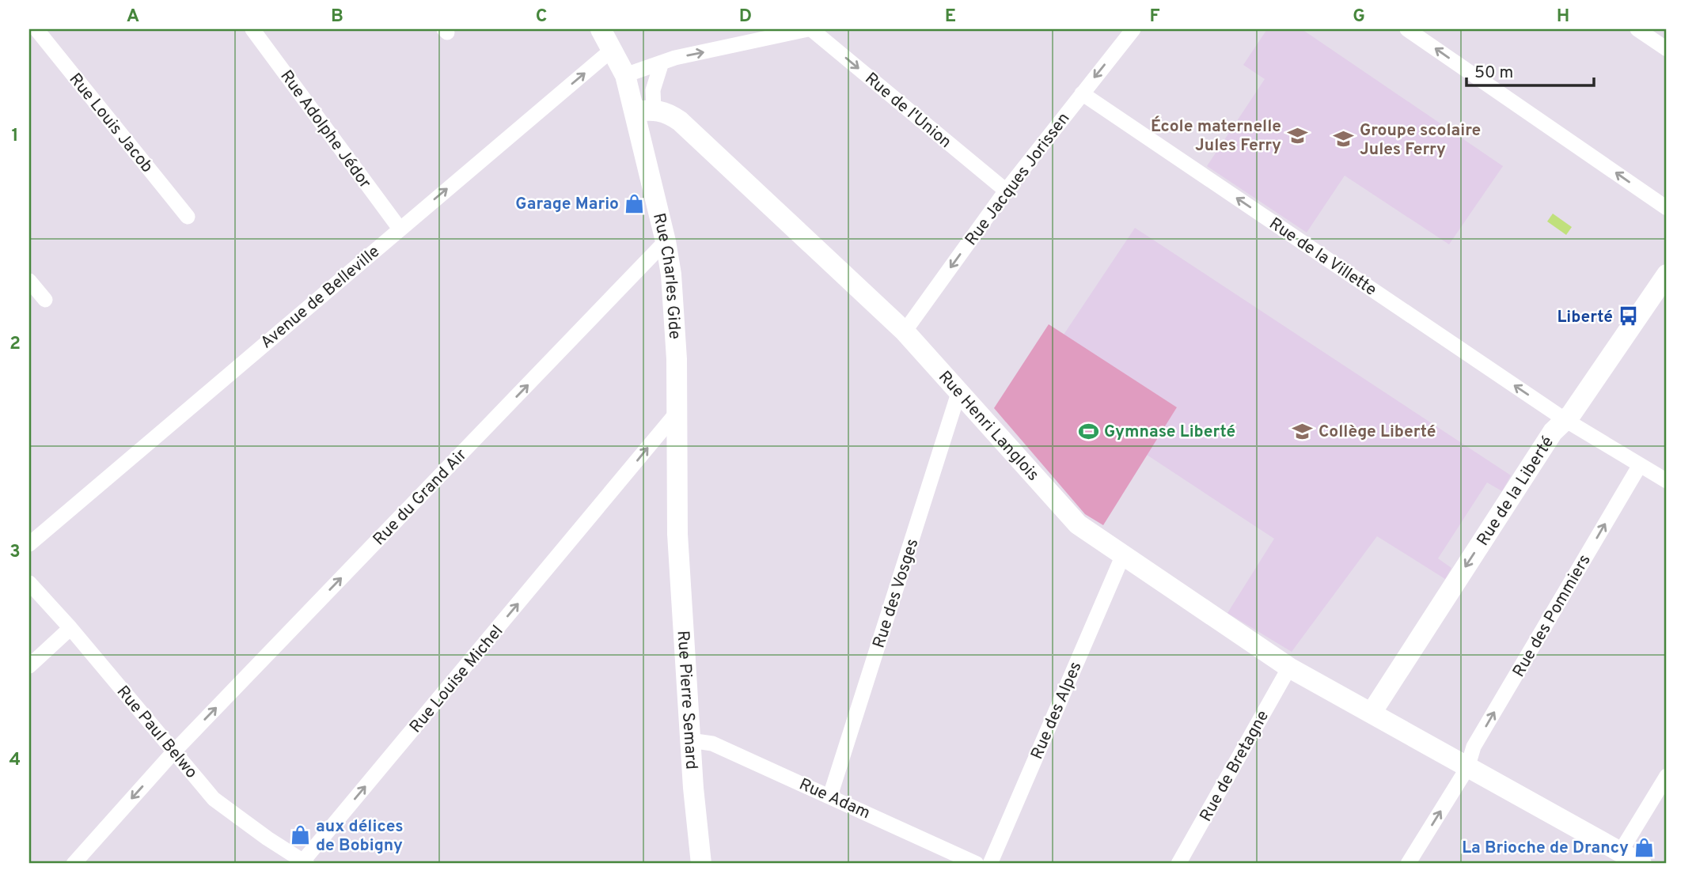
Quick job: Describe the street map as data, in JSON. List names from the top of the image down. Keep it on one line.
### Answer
{"streets":{"street":["Rue de l'Union","Rue Louis Jacob","Rue Adolphe Jédor","Rue Jacques Jorissen","Rue de la Villette","Rue Charles Gide","Avenue de Belleville","Rue Henri Langlois","Rue de la Liberté","Rue du Grand Air","Rue des Vosges","Rue des Pommiers","Rue Louise Michel","Rue Pierre Semard","Rue des Alpes","Rue Paul Belwo","Rue de Bretagne","Rue Adam"]},"crossings":[["Rue de l'Union","Rue Jacques Jorissen"],["Rue Adolphe Jédor","Avenue de Belleville"],["Rue Jacques Jorissen","Rue de la Villette"],["Rue Jacques Jorissen","Rue Henri Langlois"],["Rue de la Villette","Rue de la Liberté"],["Rue de la Villette","Rue des Pommiers"],["Rue Charles Gide","Avenue de Belleville"],["Rue Charles Gide","Rue Henri Langlois"],["Rue Charles Gide","Rue du Grand Air"],["Rue Charles Gide","Rue Louise Michel"],["Rue Charles Gide","Rue Pierre Semard"],["Rue Henri Langlois","Rue de la Liberté"],["Rue Henri Langlois","Rue des Vosges"],["Rue Henri Langlois","Rue des Pommiers"],["Rue Henri Langlois","Rue des Alpes"],["Rue Henri Langlois","Rue de Bretagne"],["Rue du Grand Air","Rue Paul Belwo"],["Rue des Vosges","Rue Adam"],["Rue Louise Michel","Rue Paul Belwo"],["Rue Pierre Semard","Rue Adam"]],"one_way":["Rue de l'Union","Rue Jacques Jorissen","Rue de la Villette","Avenue de Belleville","Rue de la Liberté","Rue des Pommiers","Rue Louise Michel"],"places":{"school or university":["École maternelle Jules Ferry","Groupe scolaire Jules Ferry","Collège Liberté"],"shop":["Garage Mario","aux délices de Bobigny","La Brioche de Drancy"],"bus stop":["Liberté"],"sports":["Gymnase Liberté"]},"scale_bar":"50 m","grid":{"columns":["A","B","C","D","E","F","G","H"],"rows":["1","2","3","4"]}}
